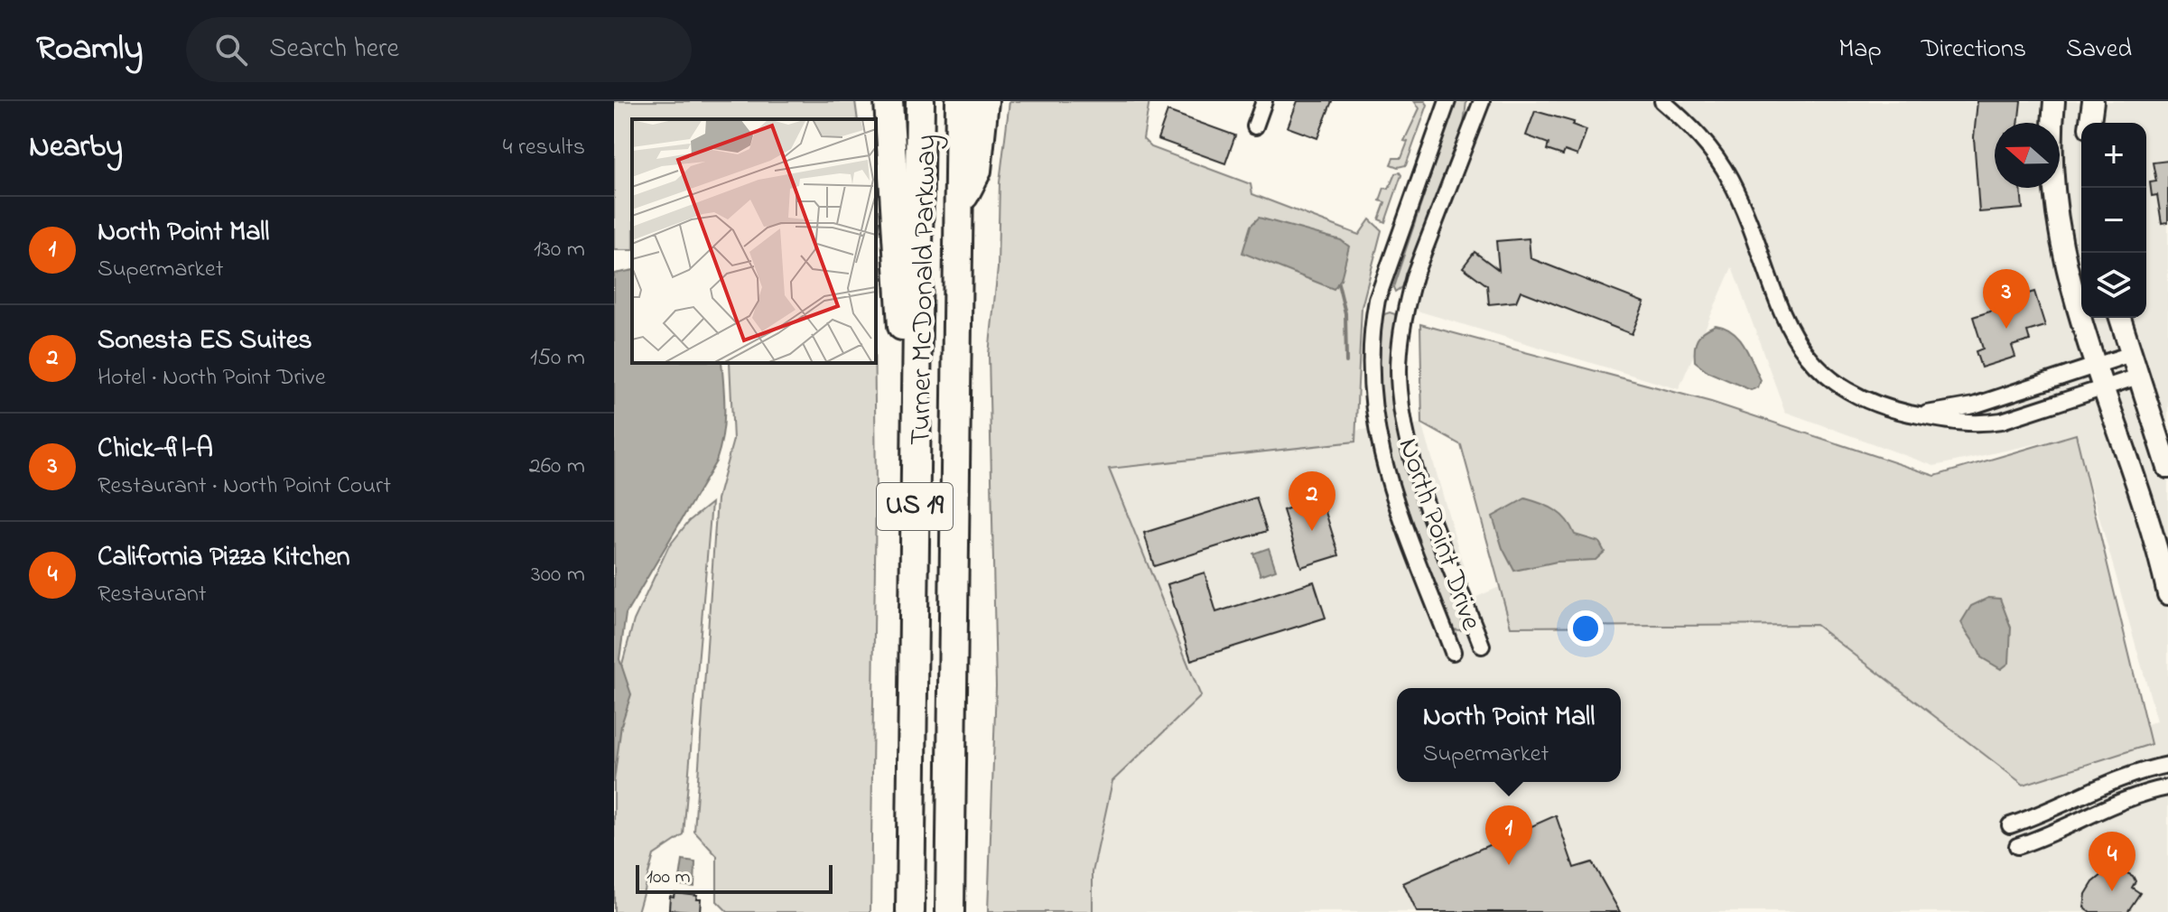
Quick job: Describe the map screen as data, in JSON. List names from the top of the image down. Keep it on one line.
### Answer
{"streets":{"highway":["Turner McDonald Parkway","US 19"],"street":["North Point Drive"]},"scale_bar":"100 m","north":"left","page":{"header":"Roamly","search":"Search here","nav":["Map","Directions","Saved"],"heading":["Nearby","4 results"],"map_buttons":["+","−"],"list":[{"mark":"1","name":"North Point Mall","note":"Supermarket","value":"130 m"},{"mark":"2","name":"Sonesta ES Suites","note":"Hotel · North Point Drive","value":"150 m"},{"mark":"3","name":"Chick-fil-A","note":"Restaurant · North Point Court","value":"260 m"},{"mark":"4","name":"California Pizza Kitchen","note":"Restaurant","value":"300 m"}],"pins":["3","2","1","4"],"popup":["North Point Mall","Supermarket"],"scale":"100 m"}}
